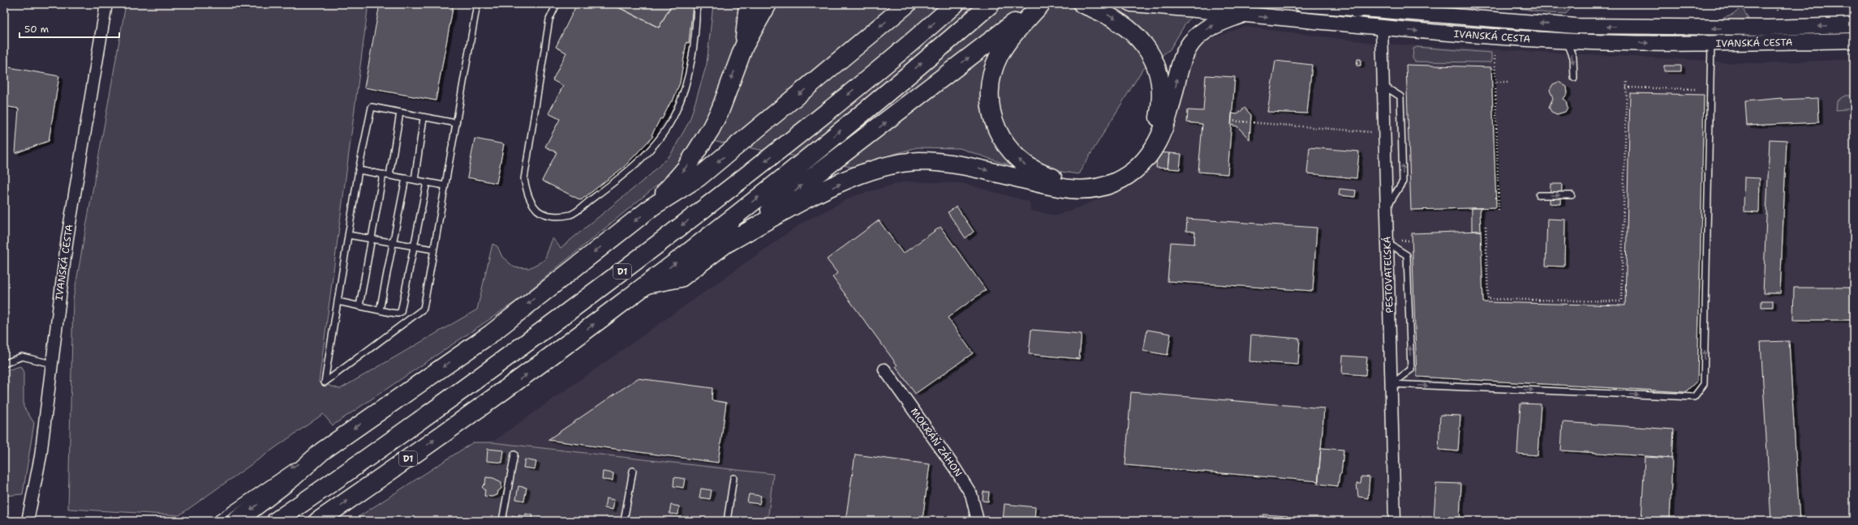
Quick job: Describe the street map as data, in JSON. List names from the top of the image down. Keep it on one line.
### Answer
{"streets":{"highway":["D1"],"street":["IVANSKÁ CESTA","PESTOVATEĽSKÁ","MOKRÁŇ ZÁHON"]},"crossings":[["IVANSKÁ CESTA","PESTOVATEĽSKÁ"]],"scale_bar":"50 m"}
